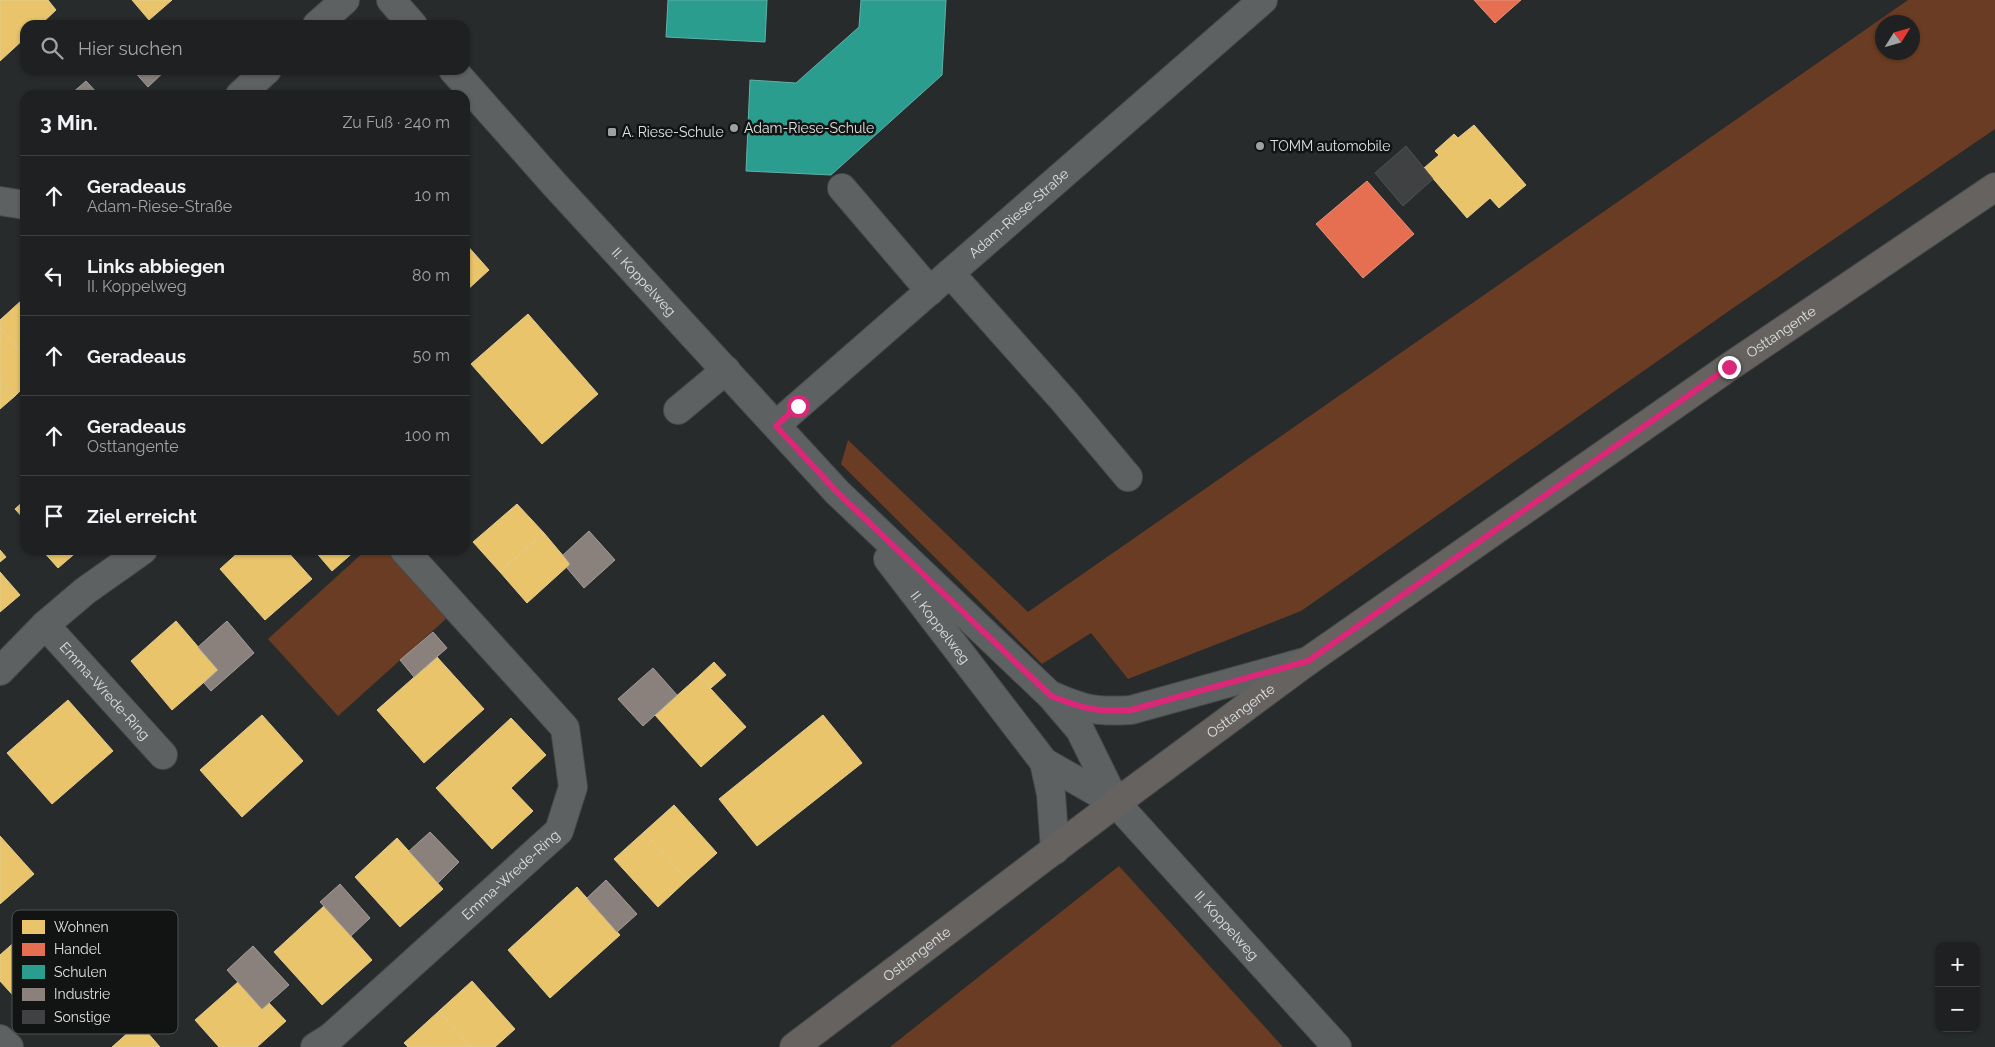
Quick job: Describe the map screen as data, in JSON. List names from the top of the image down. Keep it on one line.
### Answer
{"streets":{"main road":["Osttangente"],"street":["Adam-Riese-Straße","II. Koppelweg","Emma-Wrede-Ring"]},"crossings":[["Adam-Riese-Straße","II. Koppelweg"],["II. Koppelweg","Osttangente"]],"places":{"other":["Adam-Riese-Schule","TOMM automobile"],"transit":["A. Riese-Schule"]},"legend":["Wohnen","Handel","Schulen","Industrie","Sonstige"],"north":"top right","page":{"search":"Hier suchen","heading":["3 Min.","Zu Fuß · 240 m"],"list":[["Geradeaus","Adam-Riese-Straße","10 m"],["Links abbiegen","II. Koppelweg","80 m"],["Geradeaus","50 m"],["Geradeaus","Osttangente","100 m"],"Ziel erreicht"],"map_buttons":["+","−"]}}
